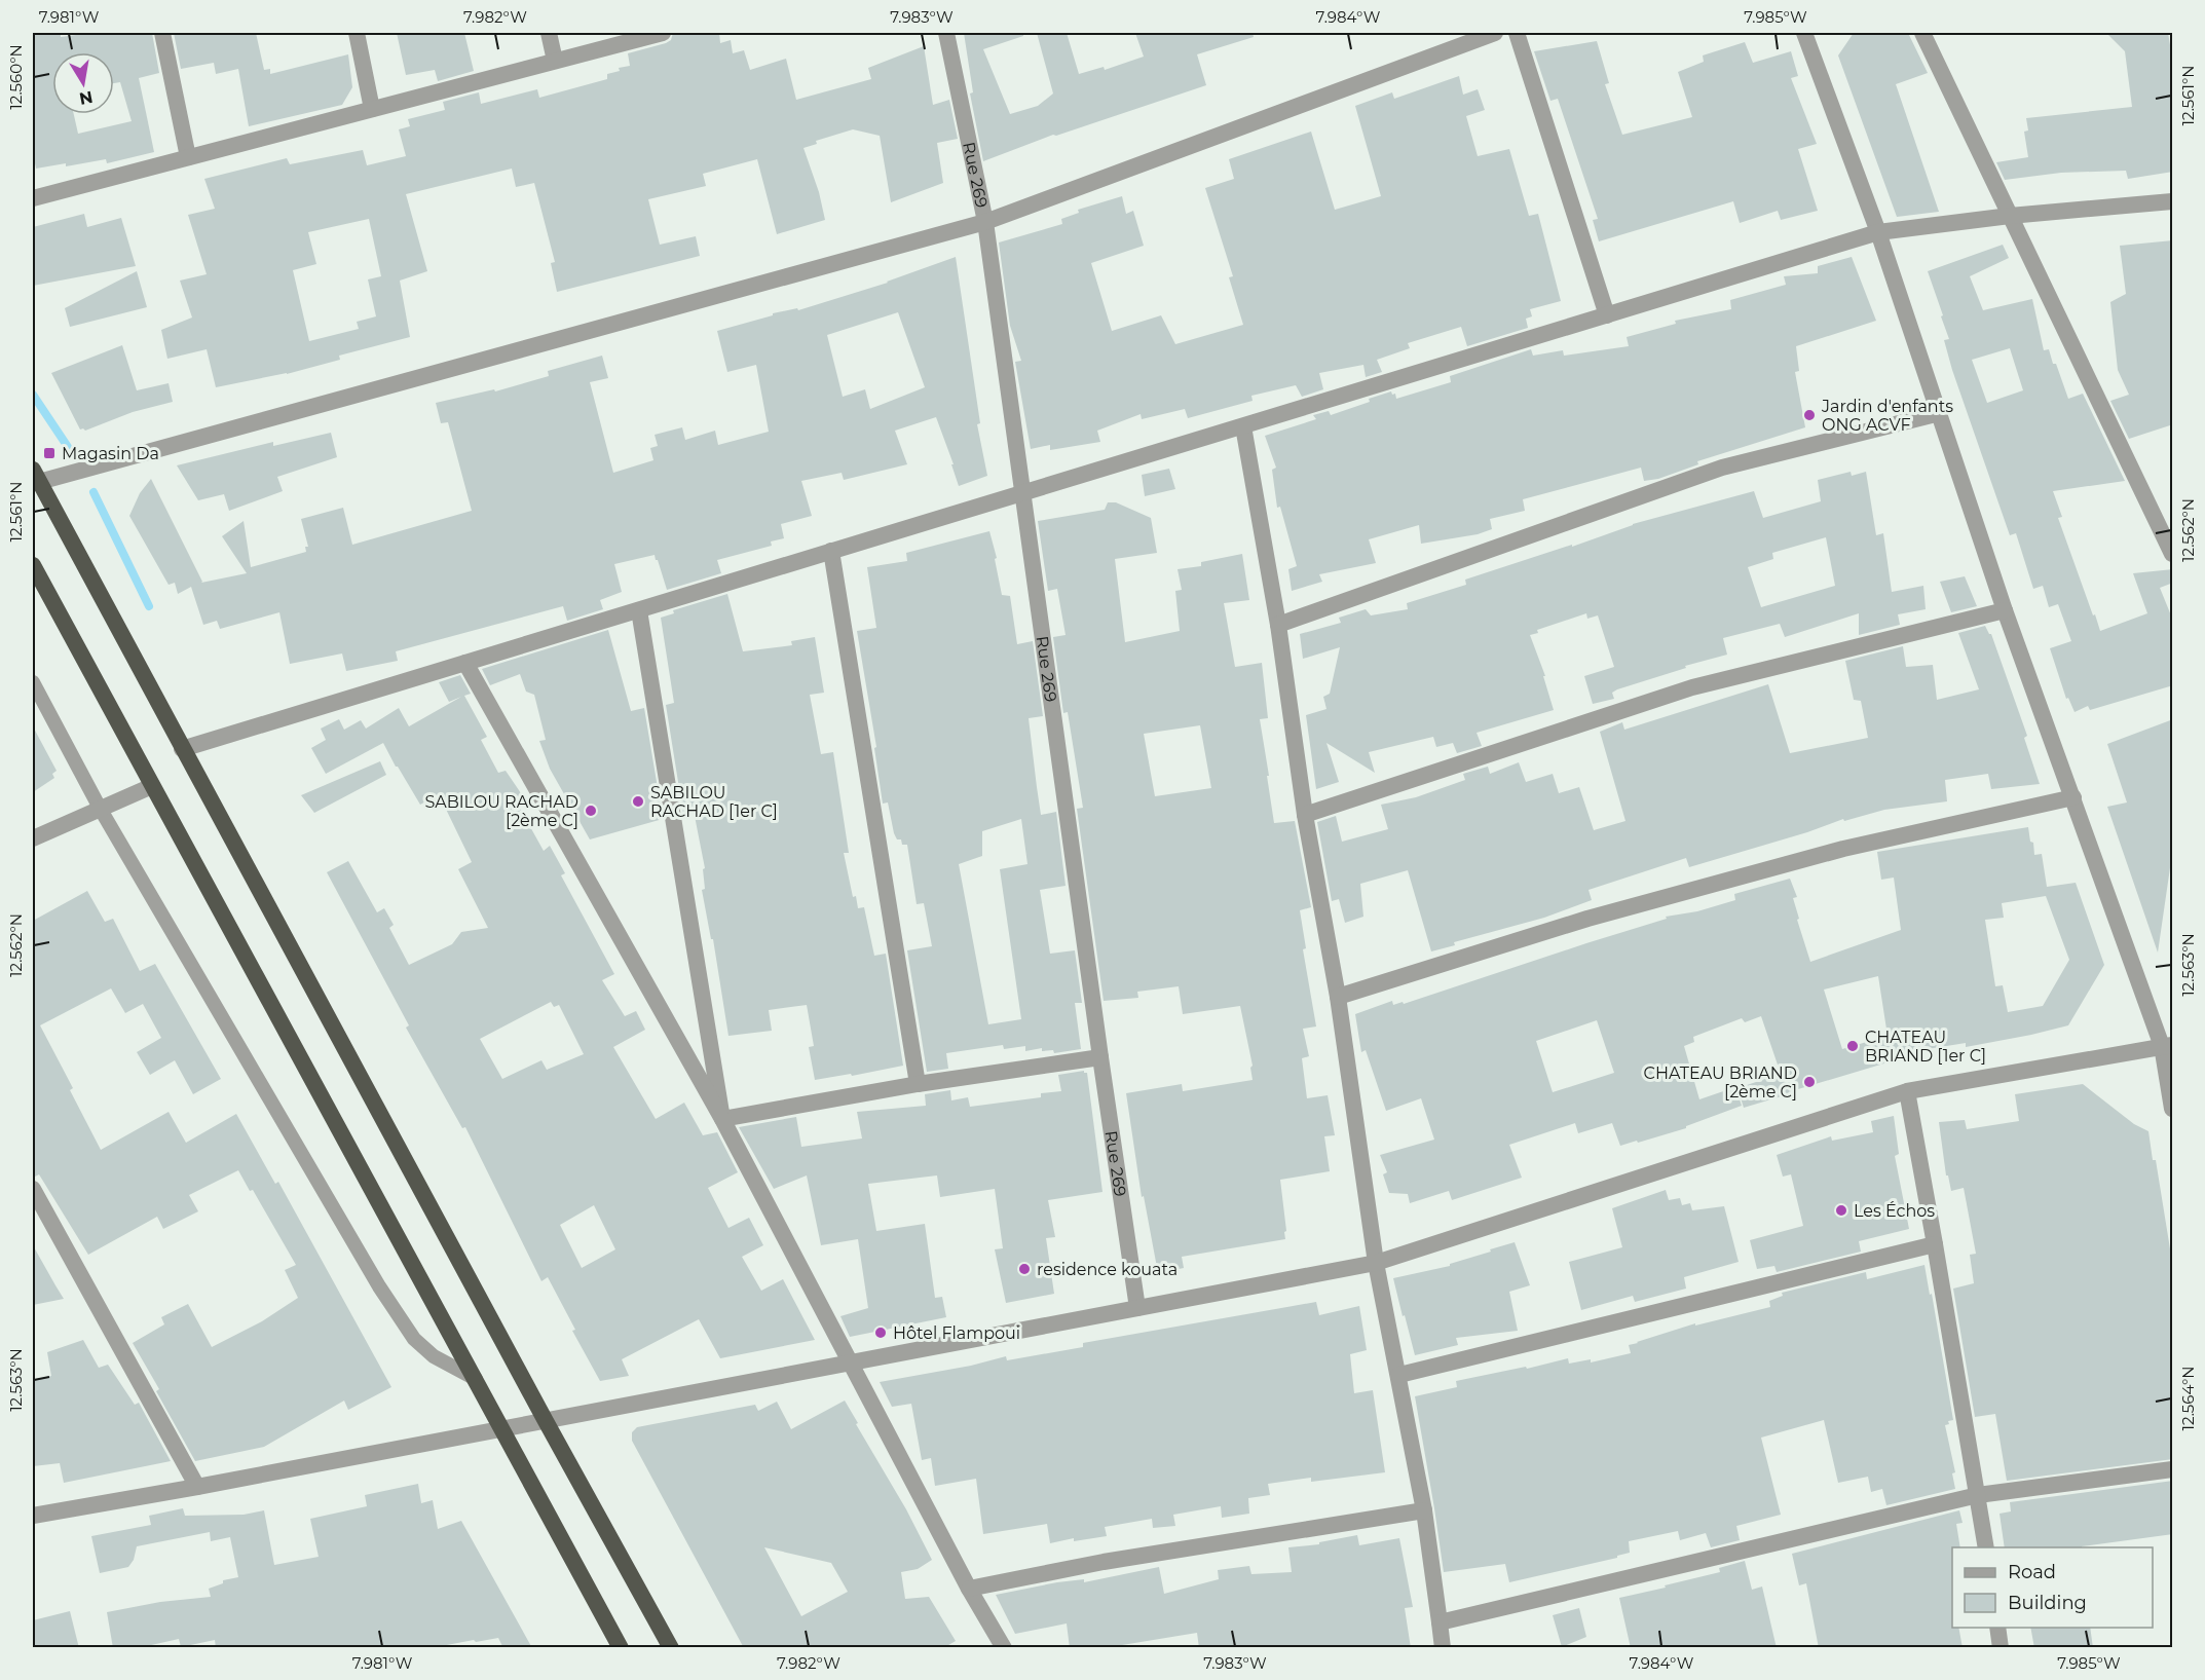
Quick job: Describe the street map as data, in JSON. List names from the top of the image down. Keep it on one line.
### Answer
{"streets":{"street":["Rue 269"]},"places":{"other":["Jardin d'enfants ONG ACVF","SABILOU RACHAD [1er C]","SABILOU RACHAD [2ème C]","CHATEAU BRIAND [1er C]","CHATEAU BRIAND [2ème C]","Les Échos","residence kouata","Hôtel Flampoui"],"transit":["Magasin Da"]},"legend":["Road","Building"],"north":"bottom","coordinates":["7.981°W","7.982°W","7.983°W","7.984°W","7.985°W","12.560°N","12.561°N","12.562°N","12.563°N","12.564°N"]}
